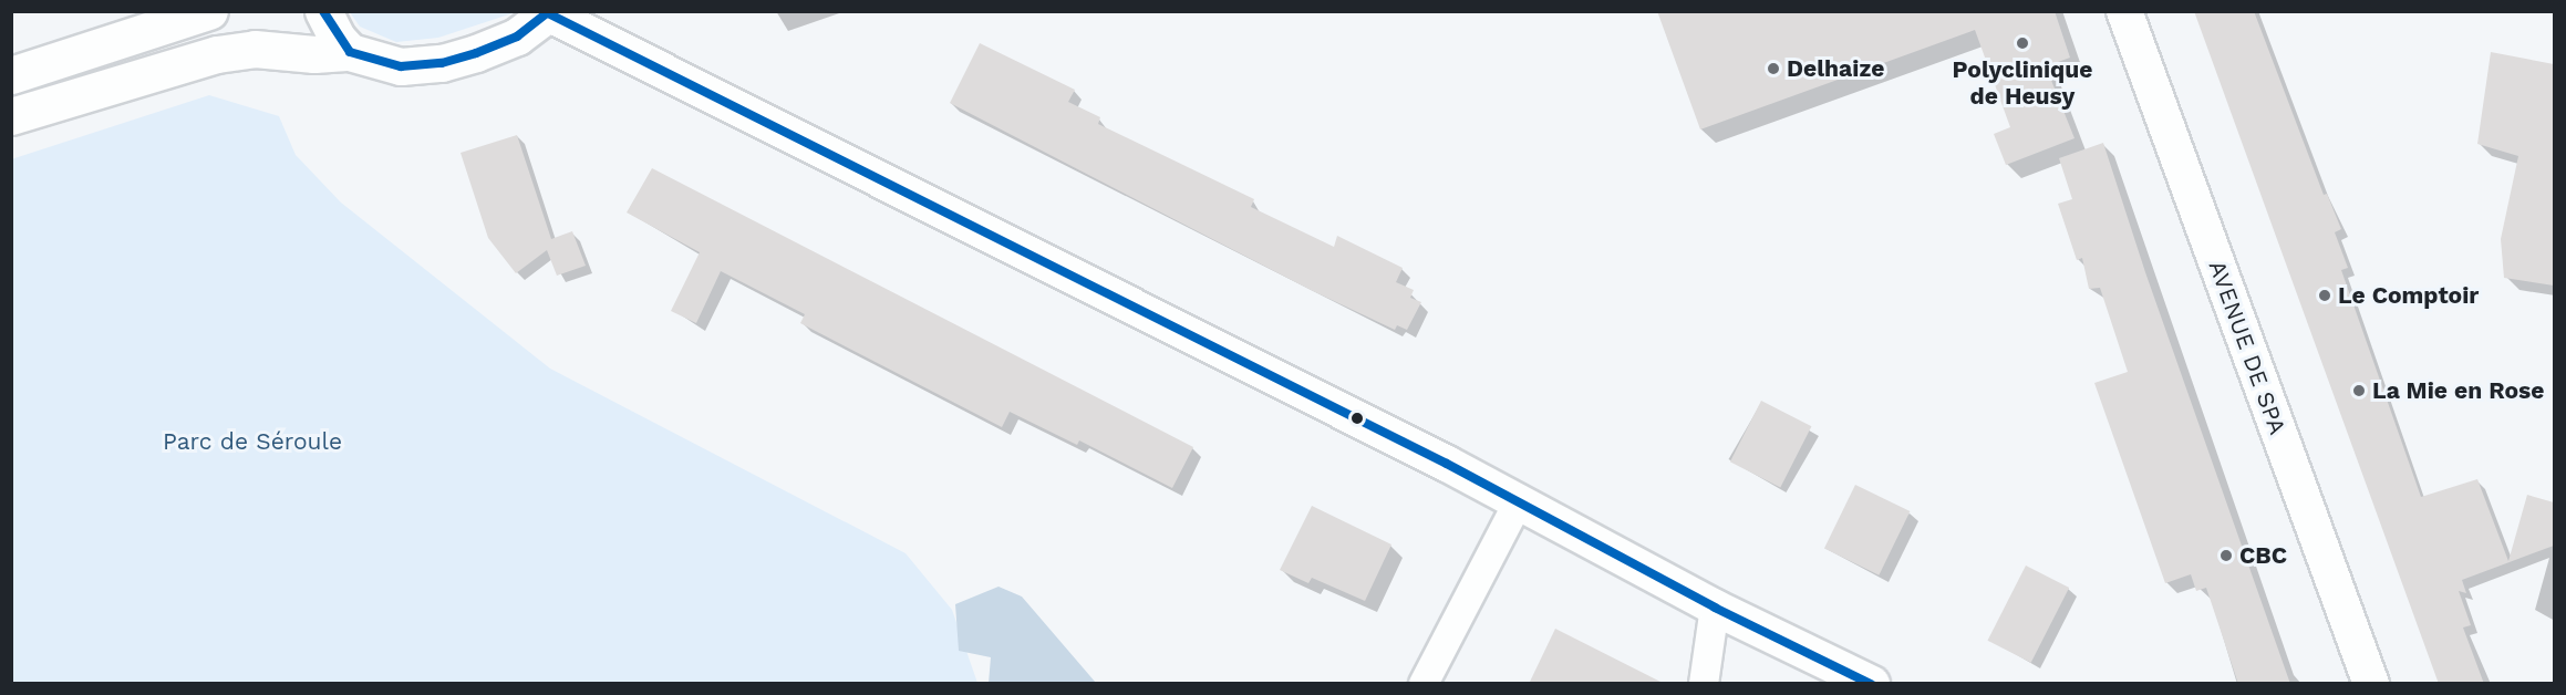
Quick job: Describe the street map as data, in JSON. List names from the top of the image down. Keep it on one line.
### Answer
{"streets":{"street":["AVENUE DE SPA"]},"parks":["Parc de Séroule"],"places":["Polyclinique de Heusy","Delhaize","Le Comptoir","La Mie en Rose","CBC"]}
